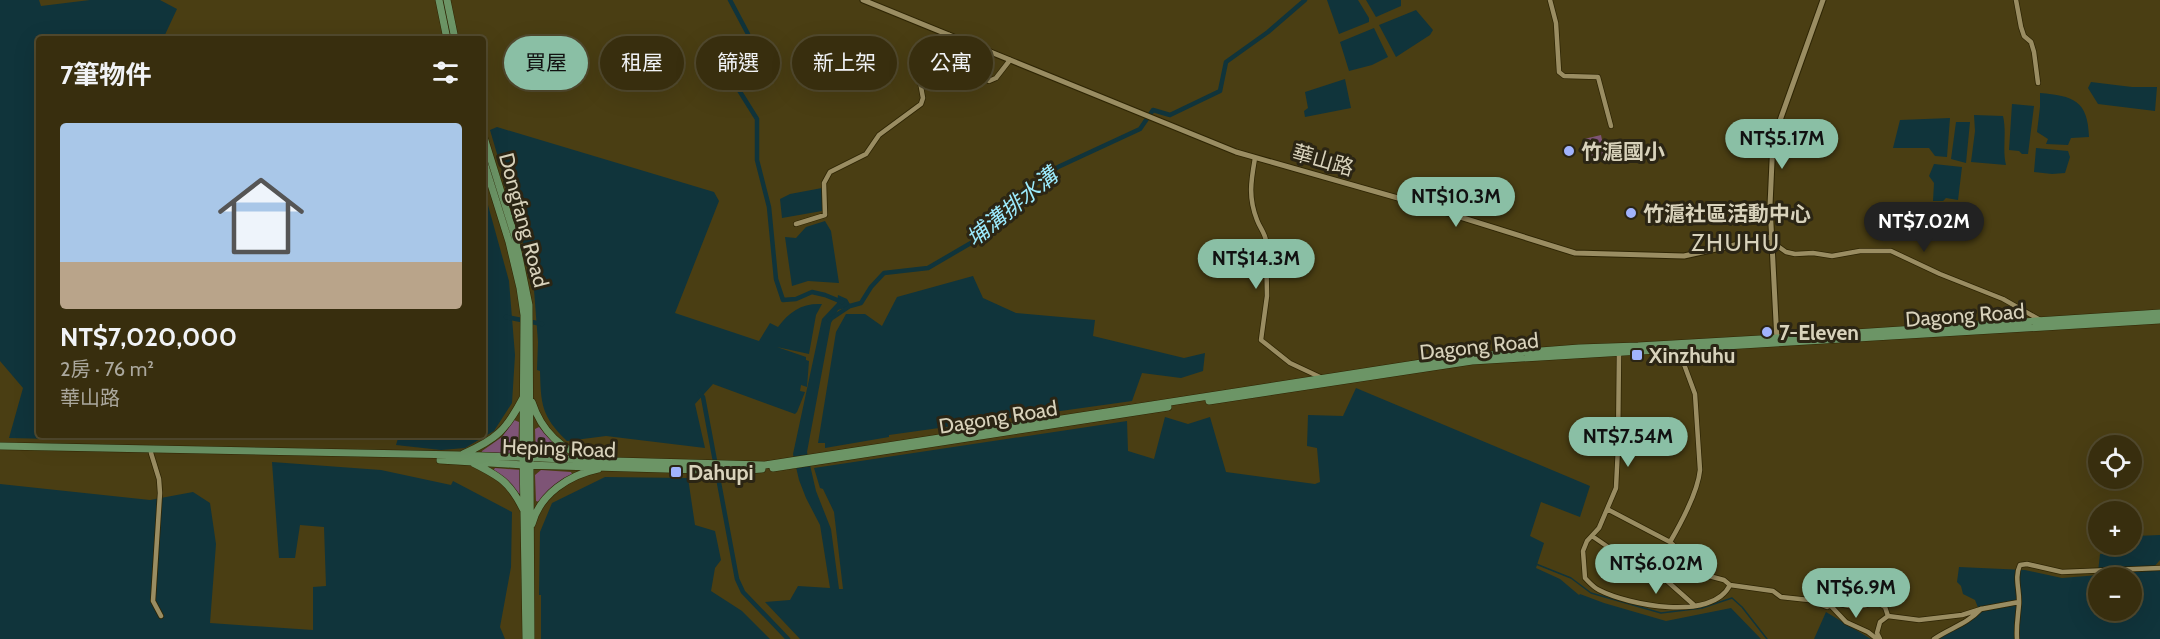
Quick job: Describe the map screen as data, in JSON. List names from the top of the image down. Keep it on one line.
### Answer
{"streets":{"main road":["Dongfang Road","Dagong Road","Heping Road"],"street":["華山路"]},"crossings":[["Dongfang Road","Heping Road"],["Dagong Road","Heping Road"]],"districts":["ZHUHU"],"water":["埔溝排水溝"],"places":{"other":["竹滬國小","竹滬社區活動中心","7-Eleven"],"transit":["Xinzhuhu","Dahupi"]},"page":{"chip":["買屋","租屋","篩選","新上架","公寓"],"heading":"7筆物件","list":[{"name":"NT$7,020,000","note":"2房 · 76 m² · 華山路"}],"price":["NT$5.17M","NT$10.3M","NT$7.02M","NT$14.3M","NT$7.54M","NT$6.02M","NT$6.9M"],"map_buttons":["+","−"]}}
